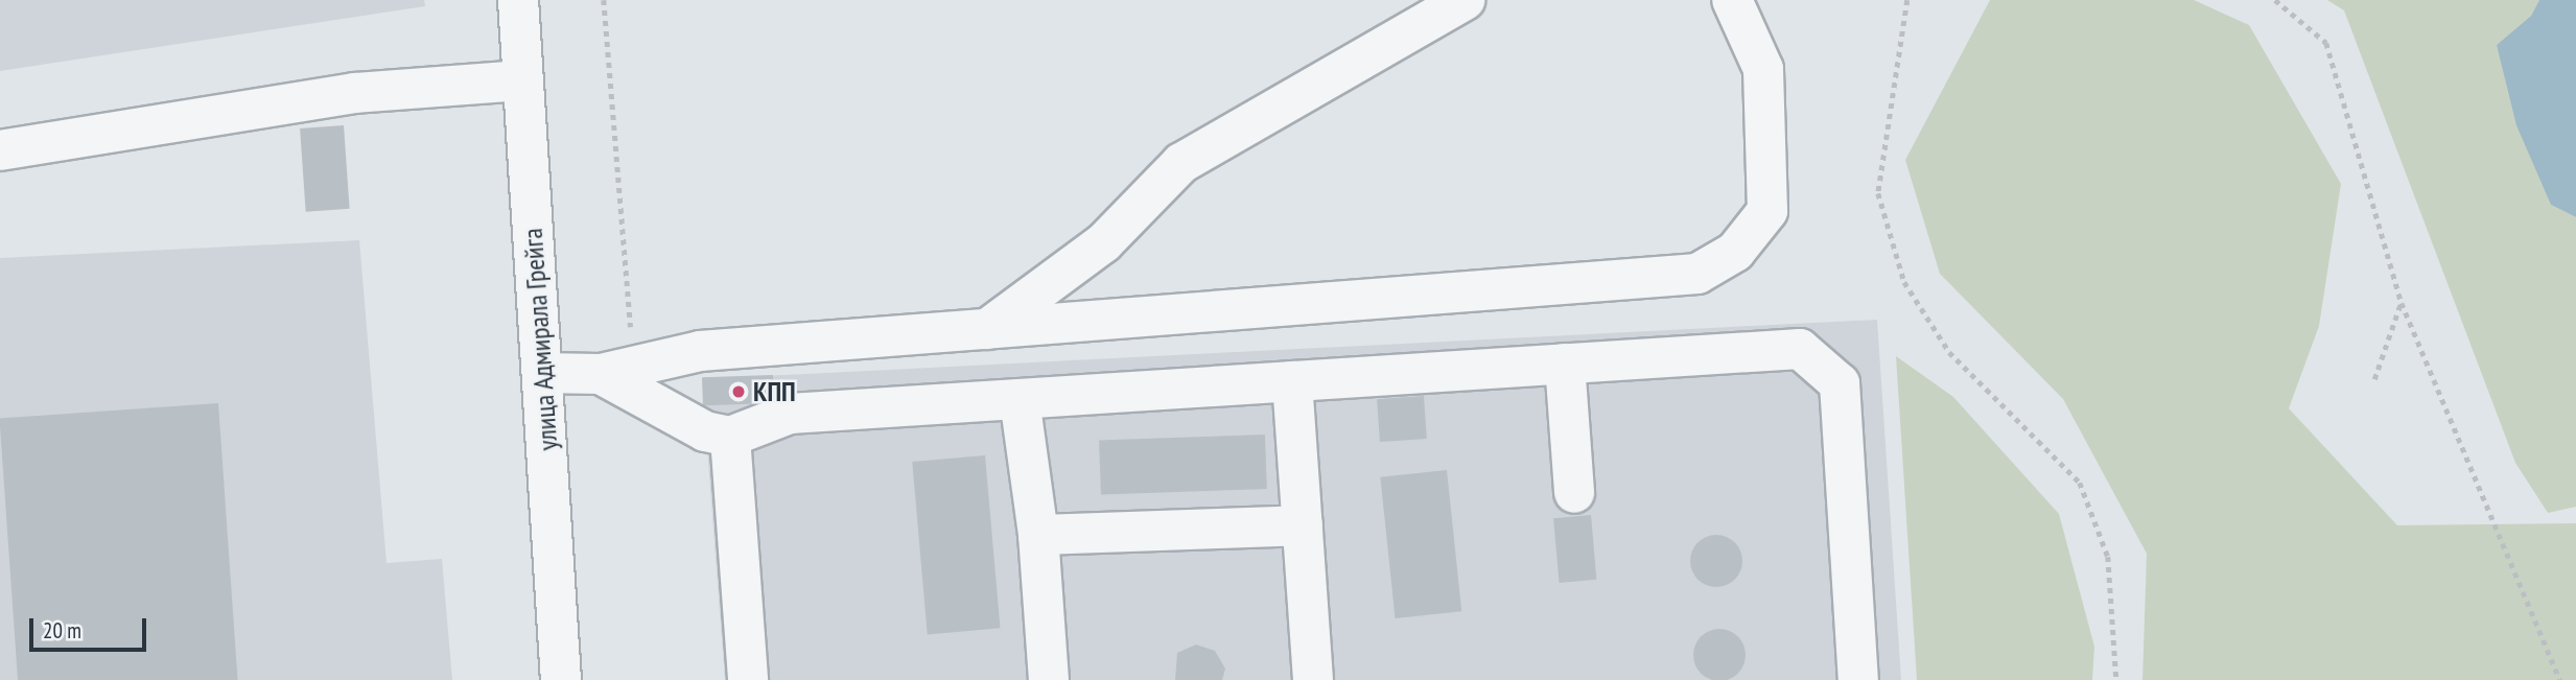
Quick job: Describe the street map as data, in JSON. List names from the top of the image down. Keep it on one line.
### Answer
{"streets":{"street":["улица Адмирала Грейга"]},"places":["КПП"],"scale_bar":"20 m"}
